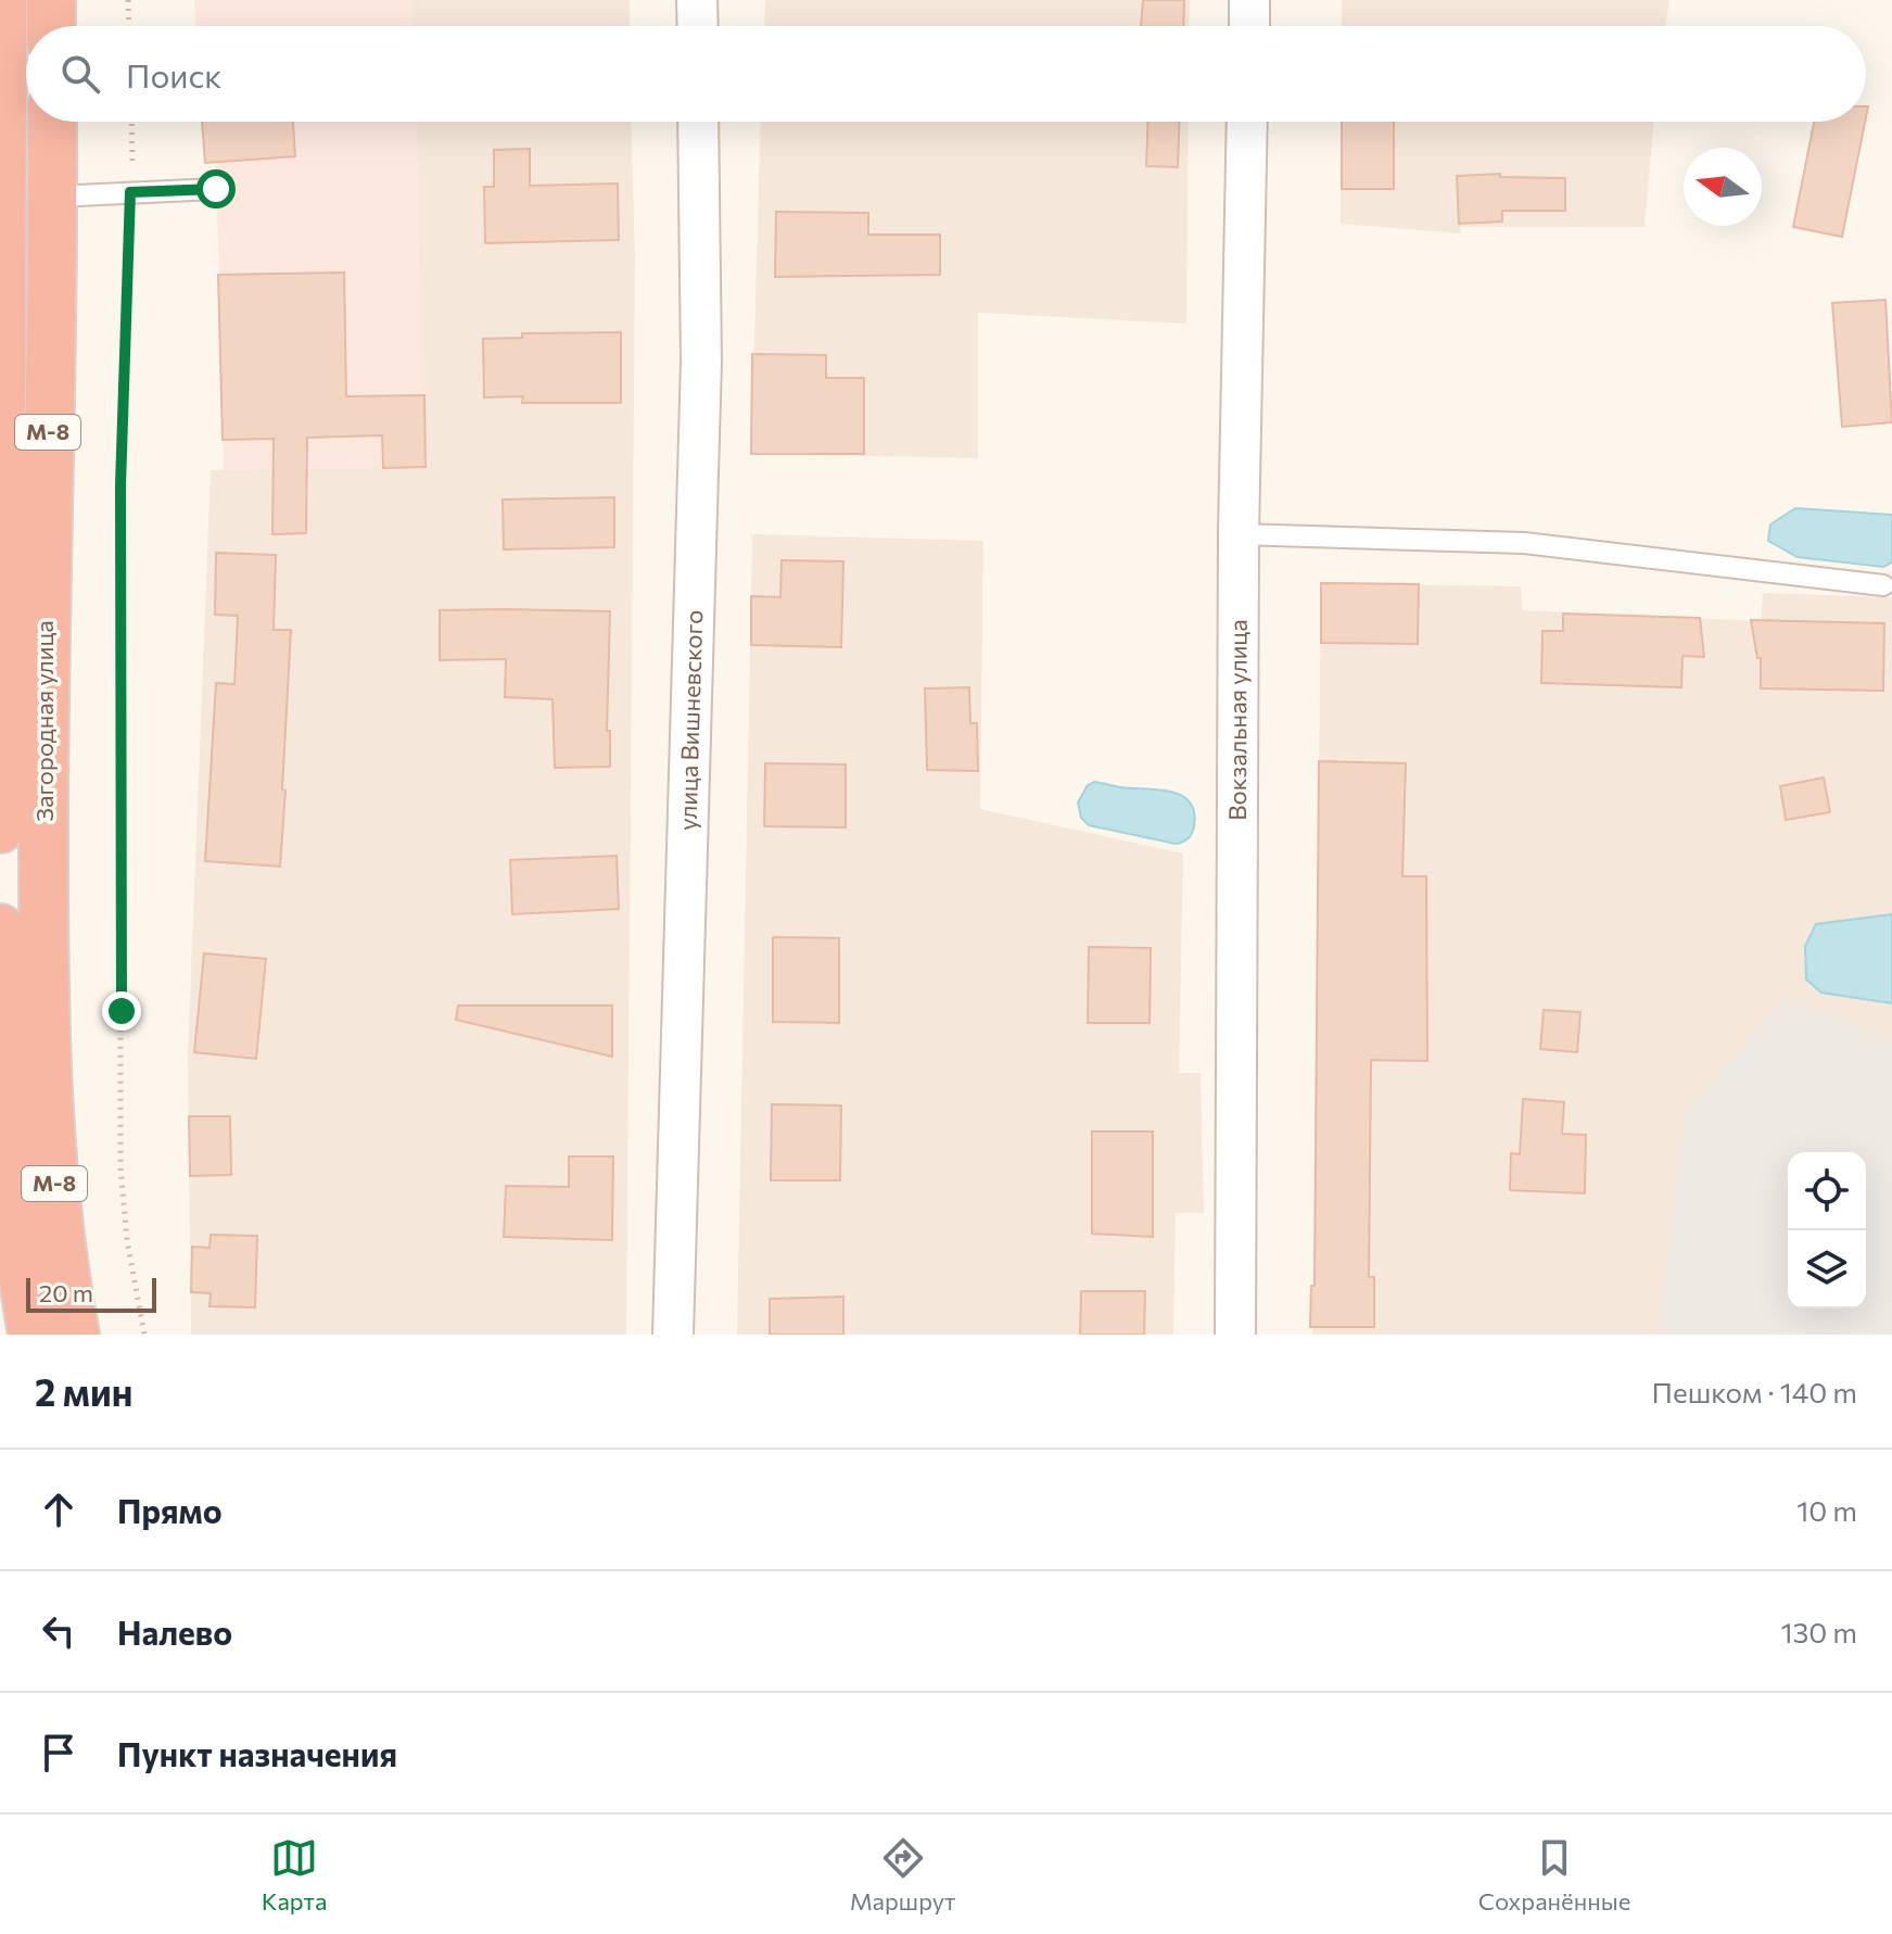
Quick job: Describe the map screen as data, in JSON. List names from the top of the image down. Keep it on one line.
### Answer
{"streets":{"highway":["М-8","Загородная улица"],"street":["Вокзальная улица","улица Вишневского"]},"scale_bar":"20 m","north":"left","page":{"search":"Поиск","scale":"20 m","heading":["2 мин","Пешком · 140 m"],"list":[["Прямо","10 m"],["Налево","130 m"],"Пункт назначения"],"nav":["Карта","Маршрут","Сохранённые"]}}
